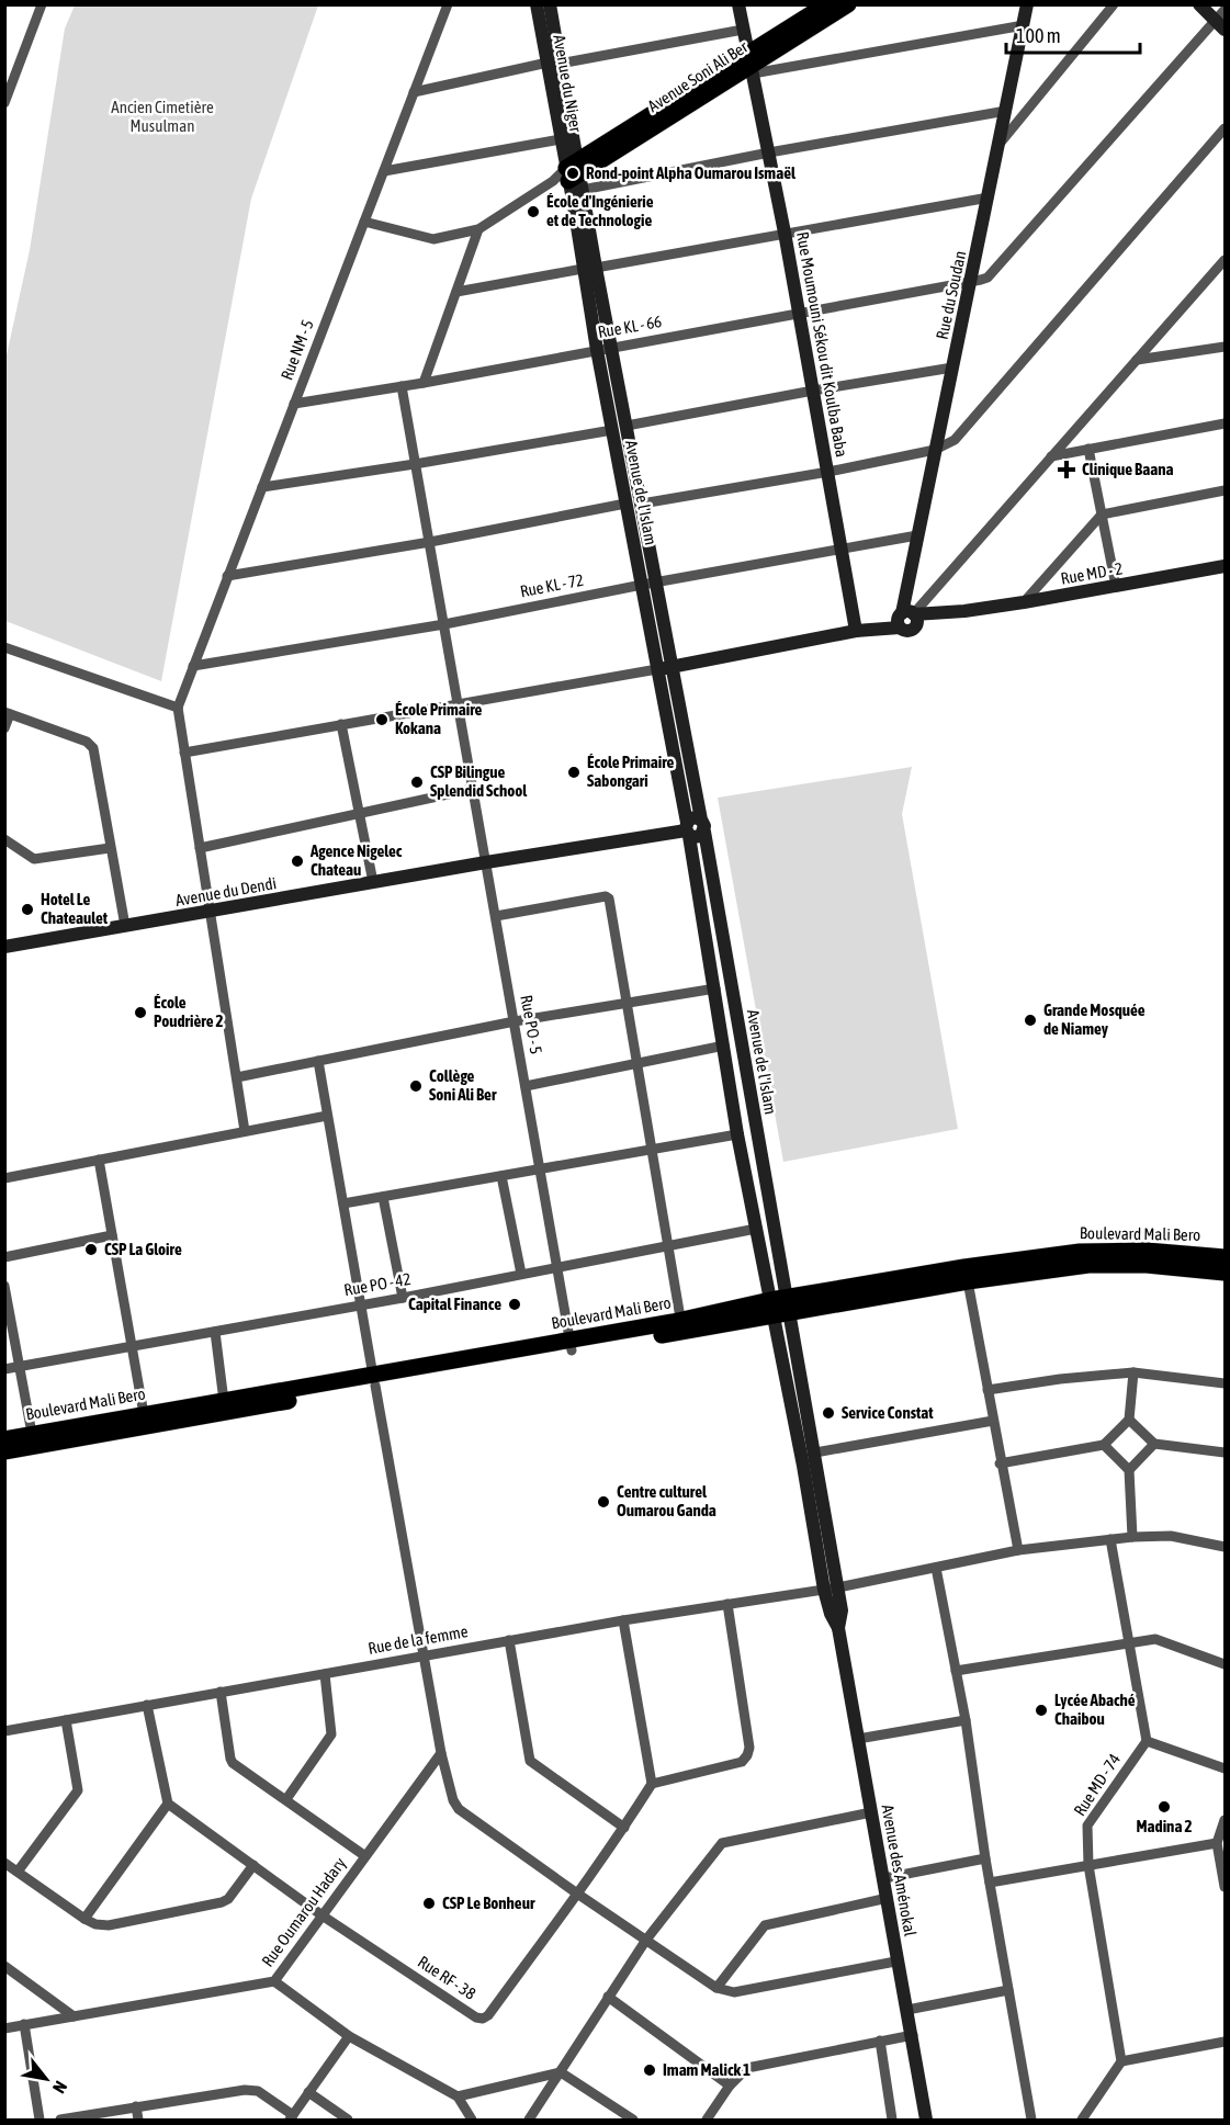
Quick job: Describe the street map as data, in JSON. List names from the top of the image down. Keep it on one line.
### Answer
{"streets":{"main road":["Avenue Soni Ali Ber","Avenue du Niger","Rue du Soudan","Rue Moumouni Sékou dit Koulba Baba","Avenue de l'Islam","Rue MD - 2","Avenue du Dendi","Boulevard Mali Bero","Avenue des Aménokal"],"street":["Rue KL - 66","Rue NM - 5","Rue KL - 72","Rue PO - 5","Rue PO - 42","Rue de la femme","Rue MD - 74","Rue Oumarou Hadary","Rue RF - 38"]},"crossings":[["Avenue Soni Ali Ber","Rue Moumouni Sékou dit Koulba Baba"],["Avenue Soni Ali Ber","Avenue de l'Islam"],["Rue du Soudan","Rue KL - 66"],["Rue du Soudan","Rue MD - 2"],["Rue du Soudan","Rue KL - 72"],["Rue KL - 66","Rue Moumouni Sékou dit Koulba Baba"],["Rue KL - 66","Rue NM - 5"],["Rue KL - 66","Avenue de l'Islam"],["Rue KL - 66","Rue PO - 5"],["Rue Moumouni Sékou dit Koulba Baba","Rue MD - 2"],["Rue Moumouni Sékou dit Koulba Baba","Rue KL - 72"],["Rue NM - 5","Rue KL - 72"],["Avenue de l'Islam","Rue MD - 2"],["Avenue de l'Islam","Rue KL - 72"],["Avenue de l'Islam","Avenue du Dendi"],["Avenue de l'Islam","Boulevard Mali Bero"],["Avenue de l'Islam","Rue PO - 42"],["Avenue de l'Islam","Avenue des Aménokal"],["Rue KL - 72","Rue PO - 5"],["Avenue du Dendi","Rue PO - 5"],["Rue PO - 5","Boulevard Mali Bero"],["Rue PO - 5","Rue PO - 42"],["Boulevard Mali Bero","Avenue des Aménokal"],["Rue de la femme","Avenue des Aménokal"],["Rue Oumarou Hadary","Rue RF - 38"]],"parks":["Ancien Cimetière Musulman"],"places":{"other":["Rond-point Alpha Oumarou Ismaël","École d'Ingénierie et de Technologie","École Primaire Kokana","École Primaire Sabongari","CSP Bilingue Splendid School","Agence Nigelec Chateau","Hotel Le Chateaulet","École Poudrière 2","Grande Mosquée de Niamey","Collège Soni Ali Ber","CSP La Gloire","Capital Finance","Service Constat","Centre culturel Oumarou Ganda","Lycée Abaché Chaibou","Madina 2","CSP Le Bonheur","Imam Malick 1"],"health":["Clinique Baana"]},"scale_bar":"100 m","north":"bottom right"}
